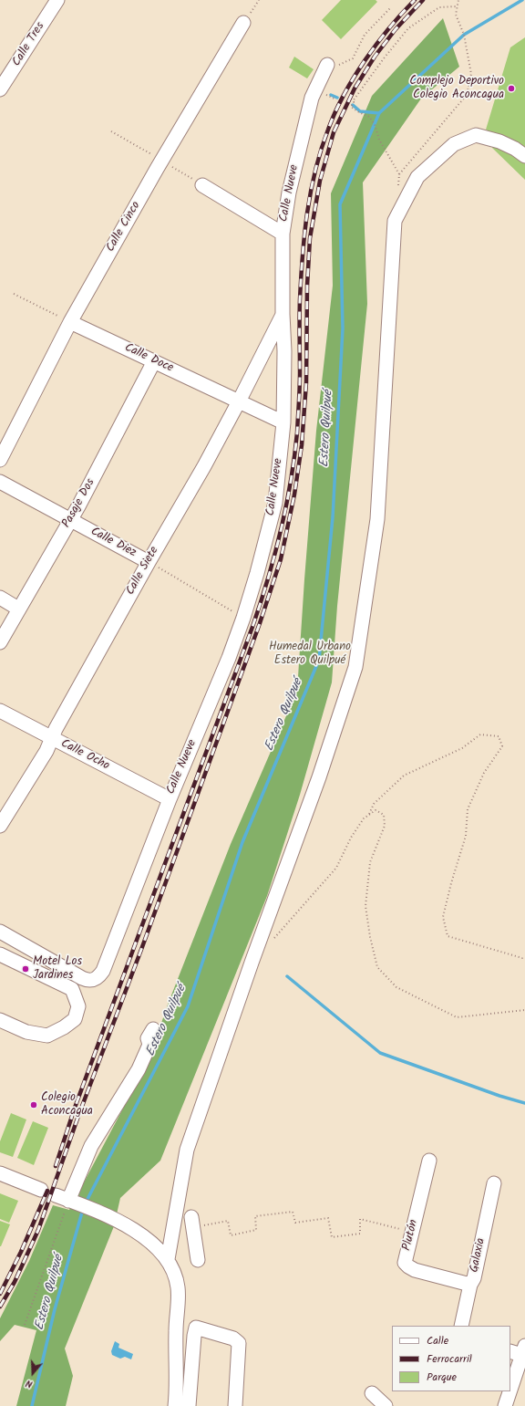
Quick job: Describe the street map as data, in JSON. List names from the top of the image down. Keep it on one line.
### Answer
{"streets":{"street":["Calle Tres","Calle Nueve","Calle Cinco","Calle Doce","Pasaje Dos","Calle Diez","Calle Siete","Calle Ocho","Plutón","Galaxia"]},"crossings":[["Calle Nueve","Calle Doce"],["Calle Nueve","Calle Diez"],["Calle Nueve","Calle Siete"],["Calle Nueve","Calle Ocho"],["Calle Cinco","Calle Doce"],["Calle Doce","Pasaje Dos"],["Calle Doce","Calle Siete"],["Pasaje Dos","Calle Diez"],["Calle Diez","Calle Siete"],["Calle Siete","Calle Ocho"],["Plutón","Galaxia"]],"water":["Estero Quilpué"],"parks":["Humedal Urbano Estero Quilpué"],"places":["Complejo Deportivo Colegio Aconcagua","Motel Los Jardines","Colegio Aconcagua"],"legend":["Calle","Ferrocarril","Parque"],"north":"bottom"}
